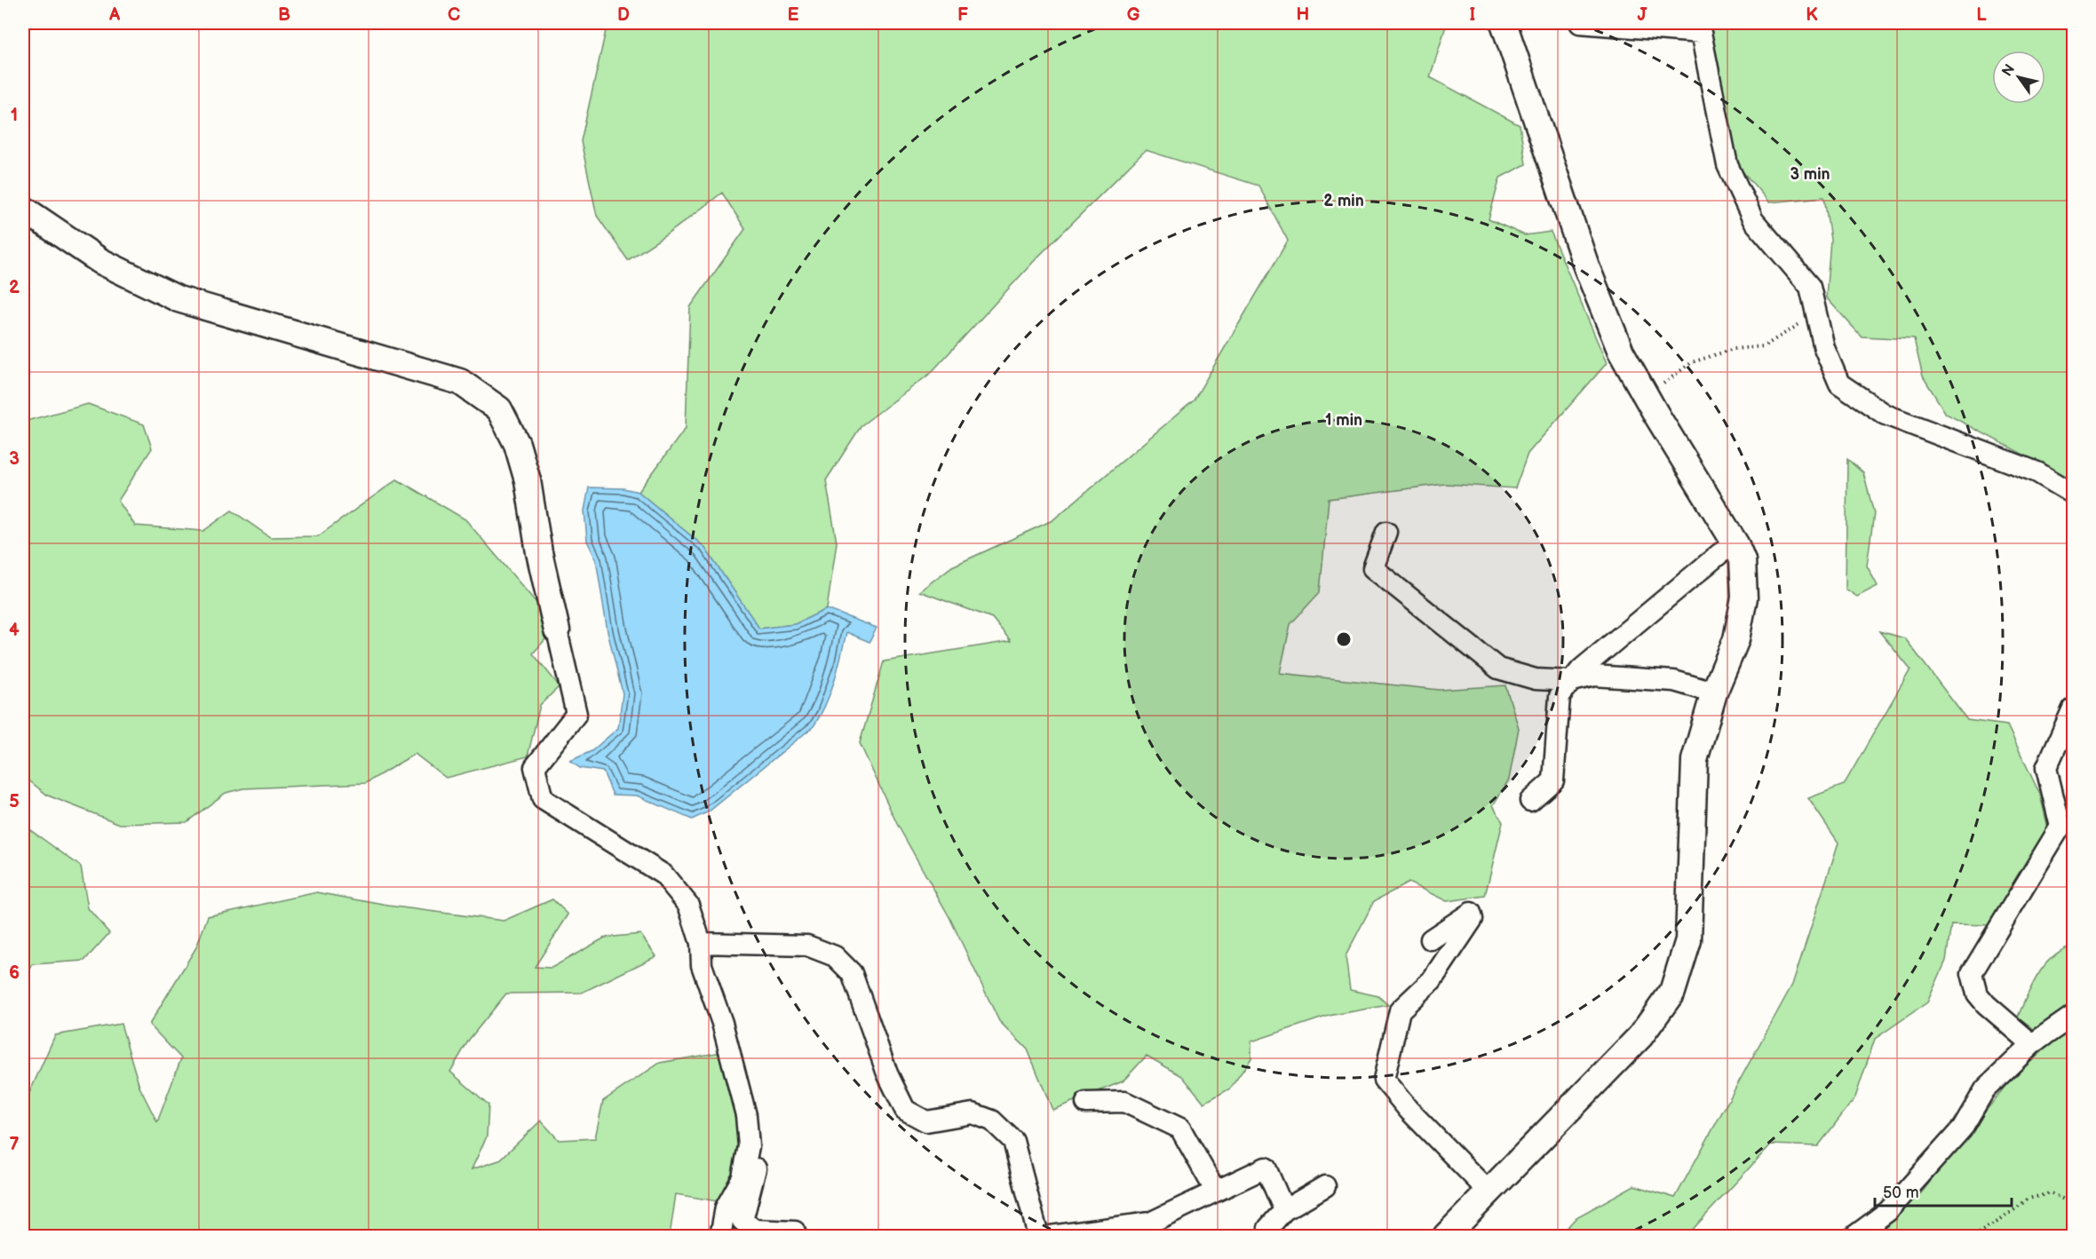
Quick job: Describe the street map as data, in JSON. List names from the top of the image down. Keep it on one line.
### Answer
{"scale_bar":"50 m","north":"top left","grid":{"columns":["A","B","C","D","E","F","G","H","I","J","K","L"],"rows":["1","2","3","4","5","6","7"]},"rings":["3 min","2 min","1 min"]}
